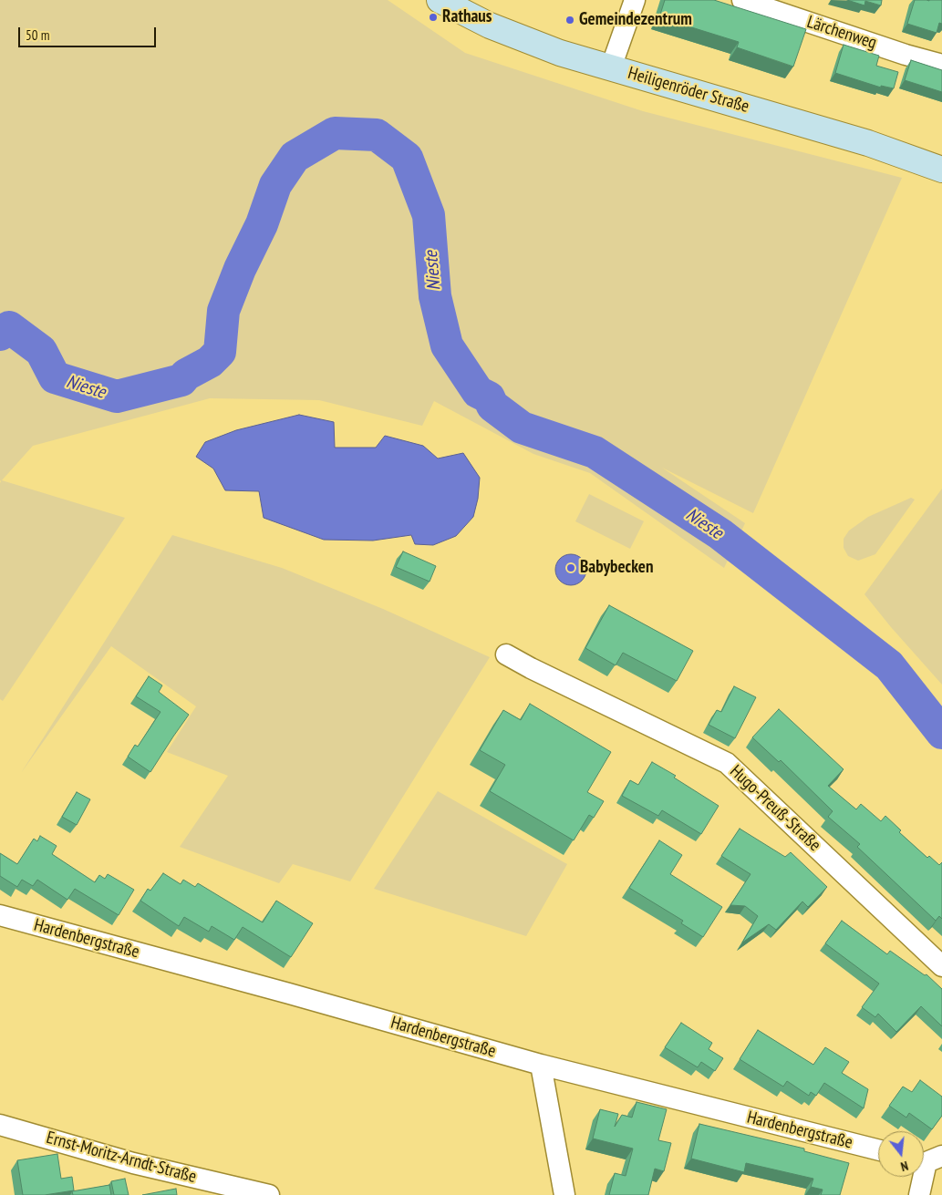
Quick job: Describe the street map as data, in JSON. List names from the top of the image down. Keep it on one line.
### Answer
{"streets":{"street":["Lärchenweg","Heiligenröder Straße","Hugo-Preuß-Straße","Hardenbergstraße","Ernst-Moritz-Arndt-Straße"]},"water":["Nieste"],"places":["Rathaus","Gemeindezentrum","Babybecken"],"scale_bar":"50 m","north":"bottom"}
